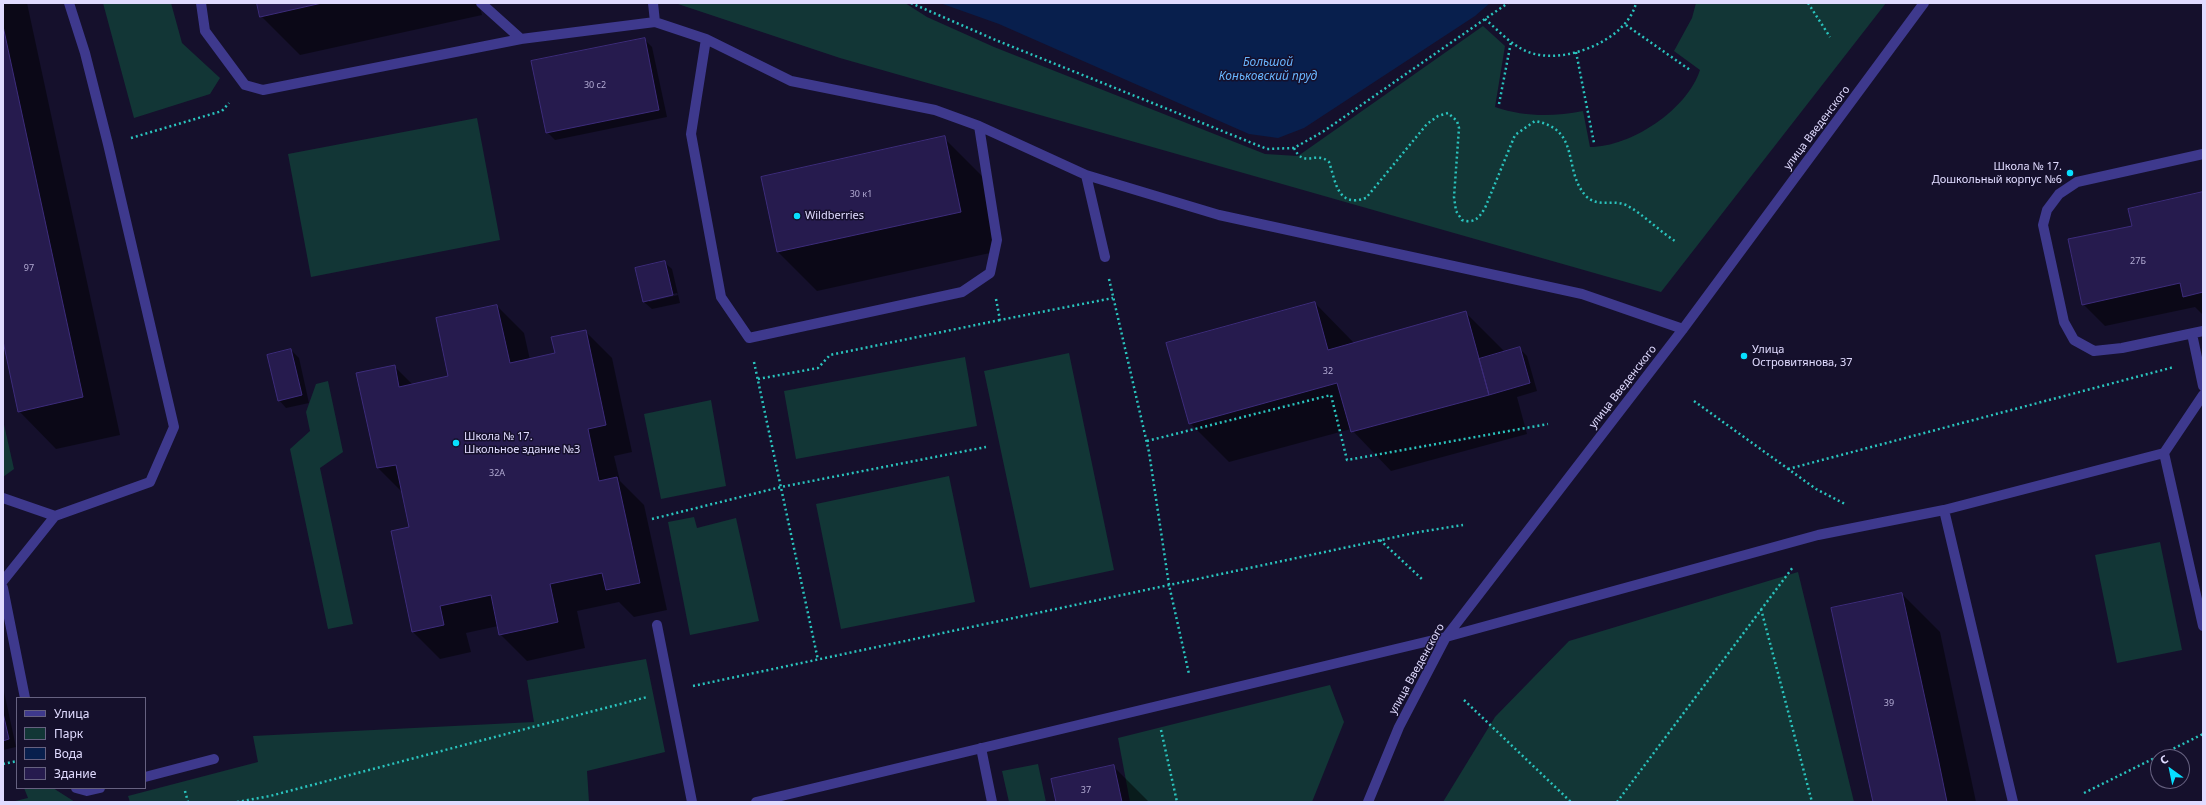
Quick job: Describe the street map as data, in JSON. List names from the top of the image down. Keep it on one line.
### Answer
{"streets":{"street":["улица Введенского"]},"water":["Большой Коньковский пруд"],"places":["Школа № 17. Дошкольный корпус №6","Wildberries","Улица Островитянова, 37","Школа № 17. Школьное здание №3"],"house_numbers":["30 с2","30 к1","27Б","97","32","32А","39","37"],"legend":["Улица","Парк","Вода","Здание"],"north":"top left"}
